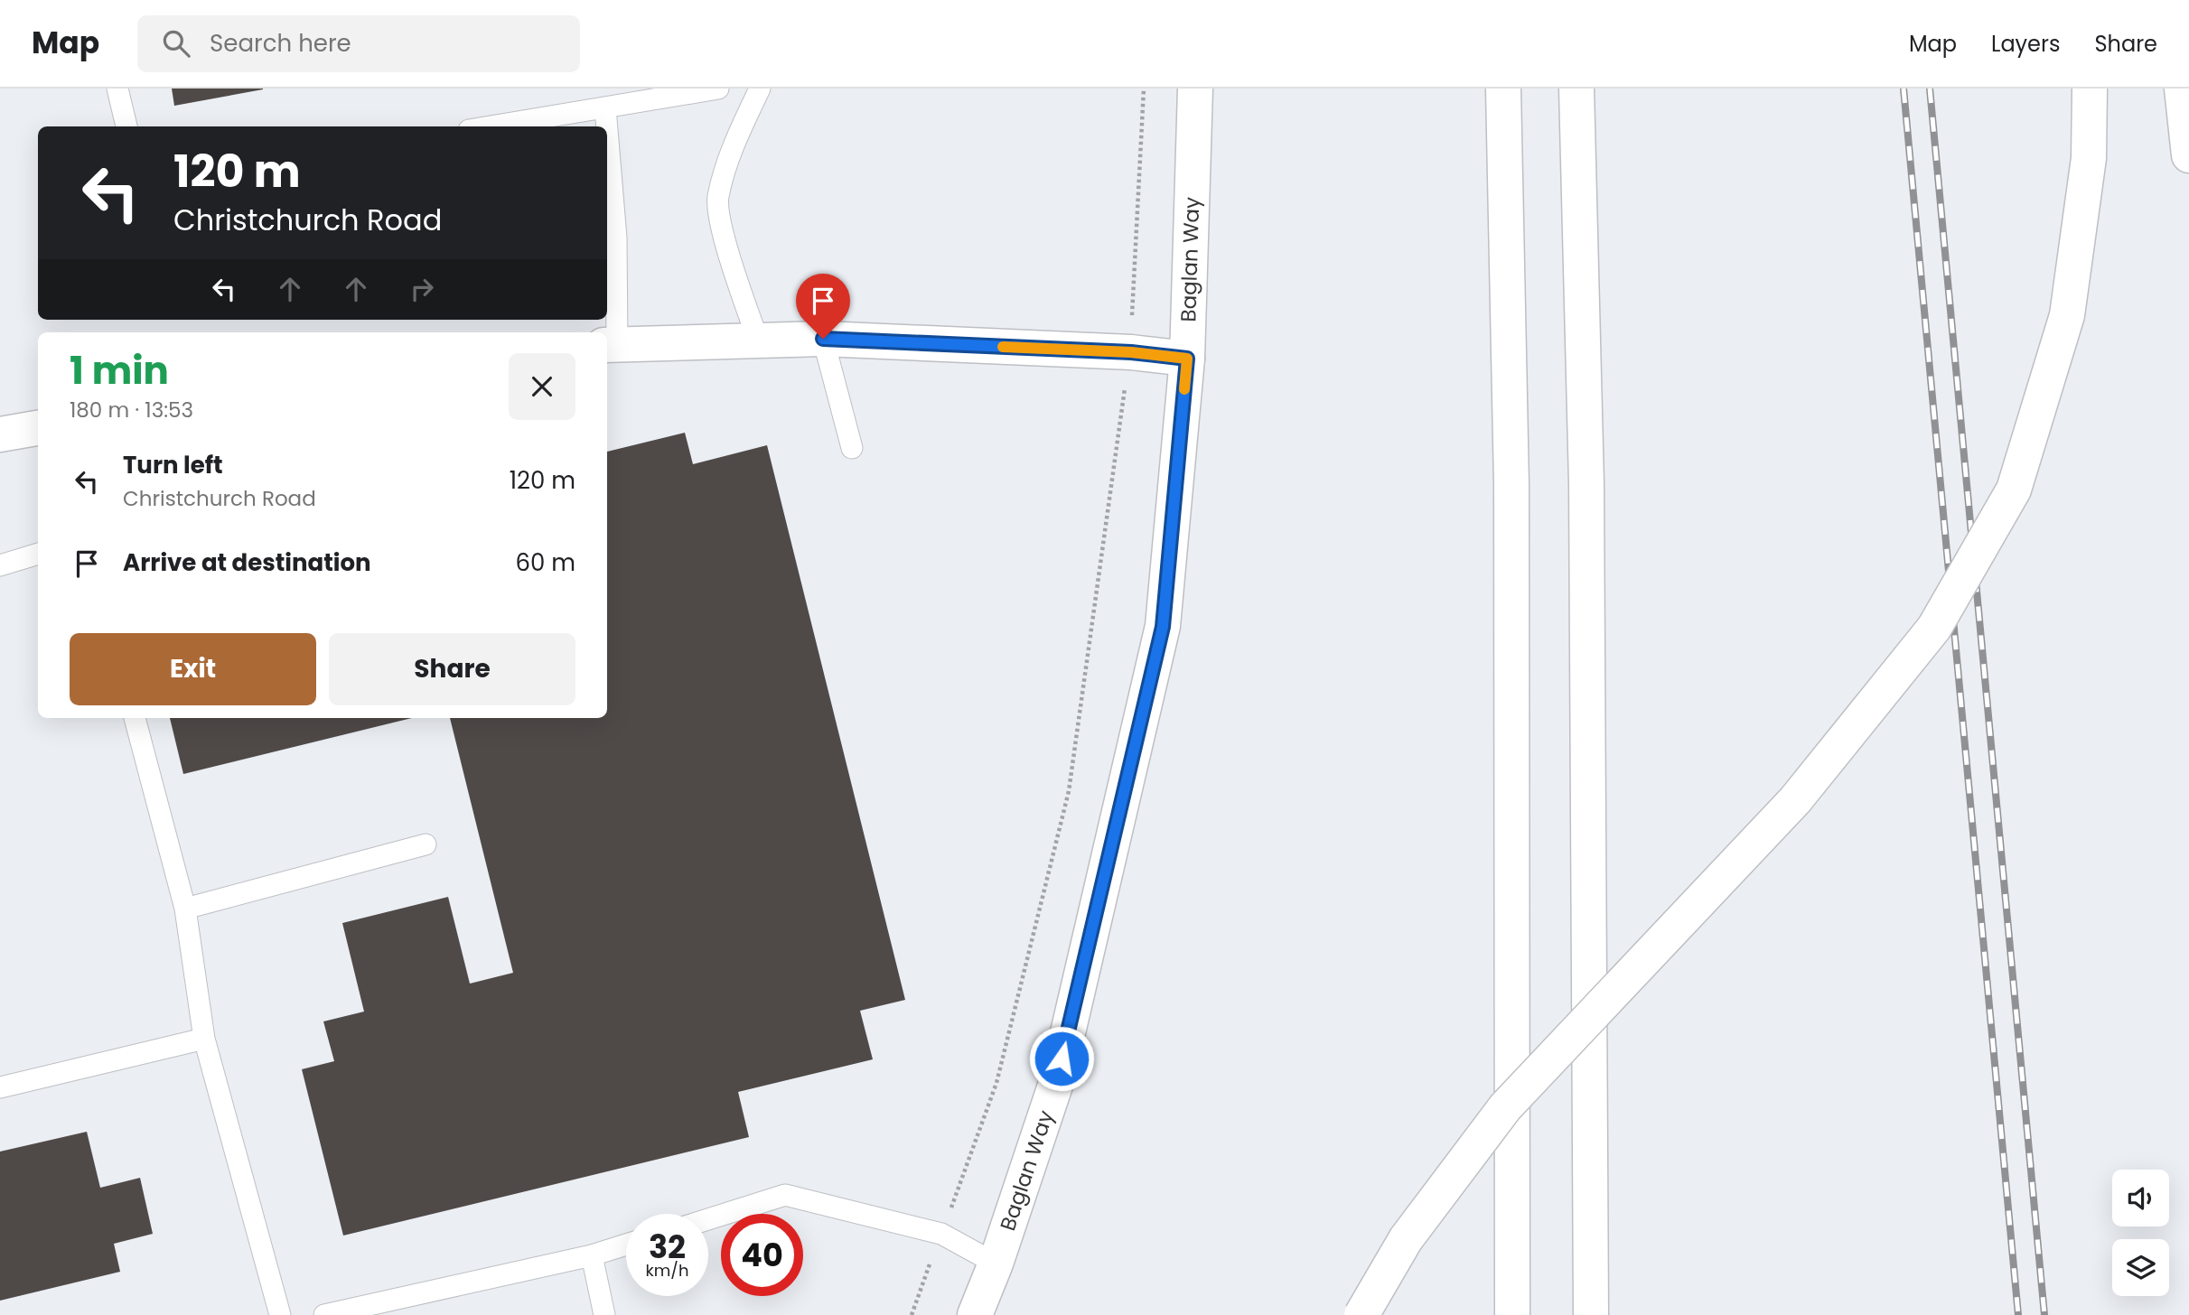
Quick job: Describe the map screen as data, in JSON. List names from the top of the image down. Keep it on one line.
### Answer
{"streets":{"main road":["Baglan Way"]},"page":{"header":"Map","search":"Search here","nav":["Map","Layers","Share"],"turn":["120 m","Christchurch Road"],"heading":["1 min","180 m · 13:53"],"list":[{"name":"Turn left","note":"Christchurch Road","value":"120 m"},{"name":"Arrive at destination","value":"60 m"}],"buttons":["Exit","Share"],"speed":"32 km/h","limit":"40"}}
